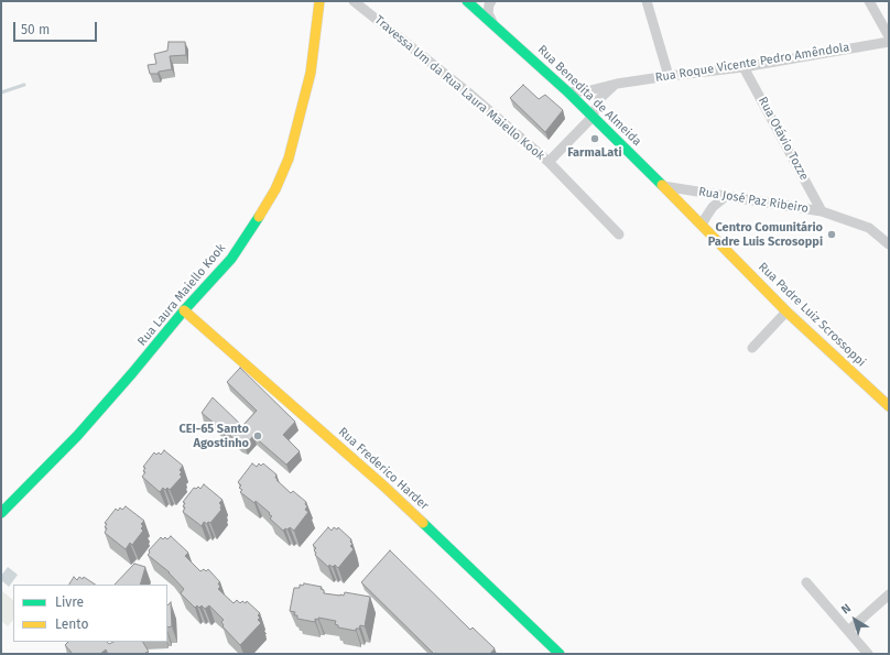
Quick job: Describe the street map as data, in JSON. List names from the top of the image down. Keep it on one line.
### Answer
{"streets":{"street":["Rua Roque Vicente Pedro Amêndola","Travessa Um da Rua Laura Maiello Kook","Rua Benedita de Almeida","Rua Otávio Tozze","Rua José Paz Ribeiro","Rua Laura Maiello Kook","Rua Padre Luiz Scrossoppi","Rua Frederico Harder"]},"crossings":[["Rua Roque Vicente Pedro Amêndola","Rua Benedita de Almeida"],["Rua Roque Vicente Pedro Amêndola","Rua Otávio Tozze"],["Rua Benedita de Almeida","Rua José Paz Ribeiro"],["Rua Benedita de Almeida","Rua Padre Luiz Scrossoppi"],["Rua Otávio Tozze","Rua José Paz Ribeiro"],["Rua José Paz Ribeiro","Rua Padre Luiz Scrossoppi"],["Rua Laura Maiello Kook","Rua Frederico Harder"]],"places":["FarmaLati","Centro Comunitário Padre Luis Scrosoppi","CEI-65 Santo Agostinho"],"legend":["Livre","Lento"],"scale_bar":"50 m","north":"top left"}
